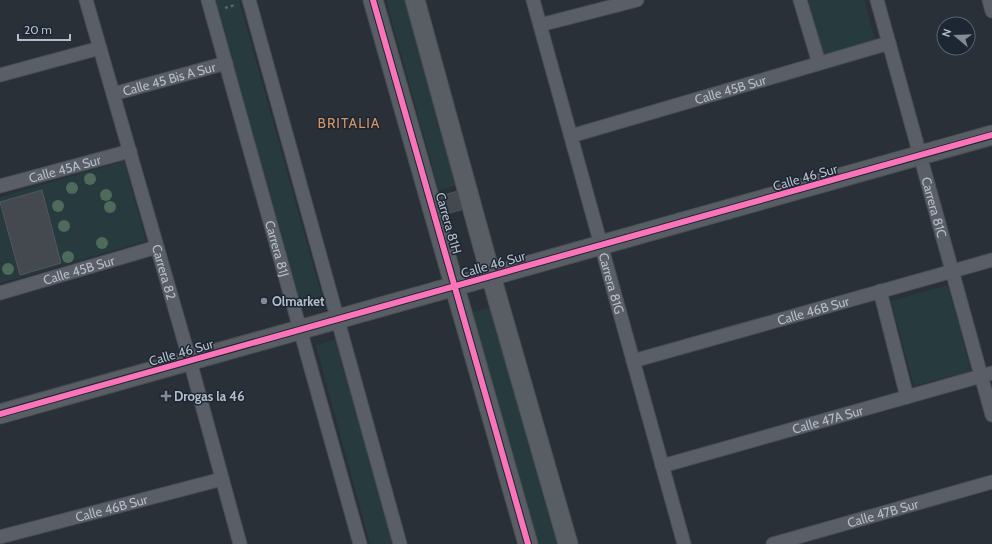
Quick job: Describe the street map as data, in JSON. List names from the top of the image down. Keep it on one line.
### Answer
{"streets":{"street":["Calle 45 Bis A Sur","Calle 45B Sur","Calle 45A Sur","Calle 46 Sur","Carrera 81C","Carrera 81H","Carrera 81J","Carrera 82","Carrera 81G","Calle 46B Sur","Calle 47A Sur","Calle 47B Sur"]},"crossings":[["Calle 45 Bis A Sur","Carrera 81J"],["Calle 45 Bis A Sur","Carrera 82"],["Calle 45B Sur","Carrera 81C"],["Calle 45B Sur","Carrera 82"],["Calle 45B Sur","Carrera 81G"],["Calle 45A Sur","Carrera 82"],["Calle 46 Sur","Carrera 81C"],["Calle 46 Sur","Carrera 81H"],["Calle 46 Sur","Carrera 81J"],["Calle 46 Sur","Carrera 82"],["Calle 46 Sur","Carrera 81G"],["Carrera 81C","Calle 46B Sur"],["Carrera 81C","Calle 47A Sur"],["Carrera 82","Calle 46B Sur"],["Carrera 81G","Calle 46B Sur"],["Carrera 81G","Calle 47A Sur"]],"districts":["BRITALIA"],"places":{"other":["Olmarket"],"health":["Drogas la 46"]},"scale_bar":"20 m","north":"left"}
